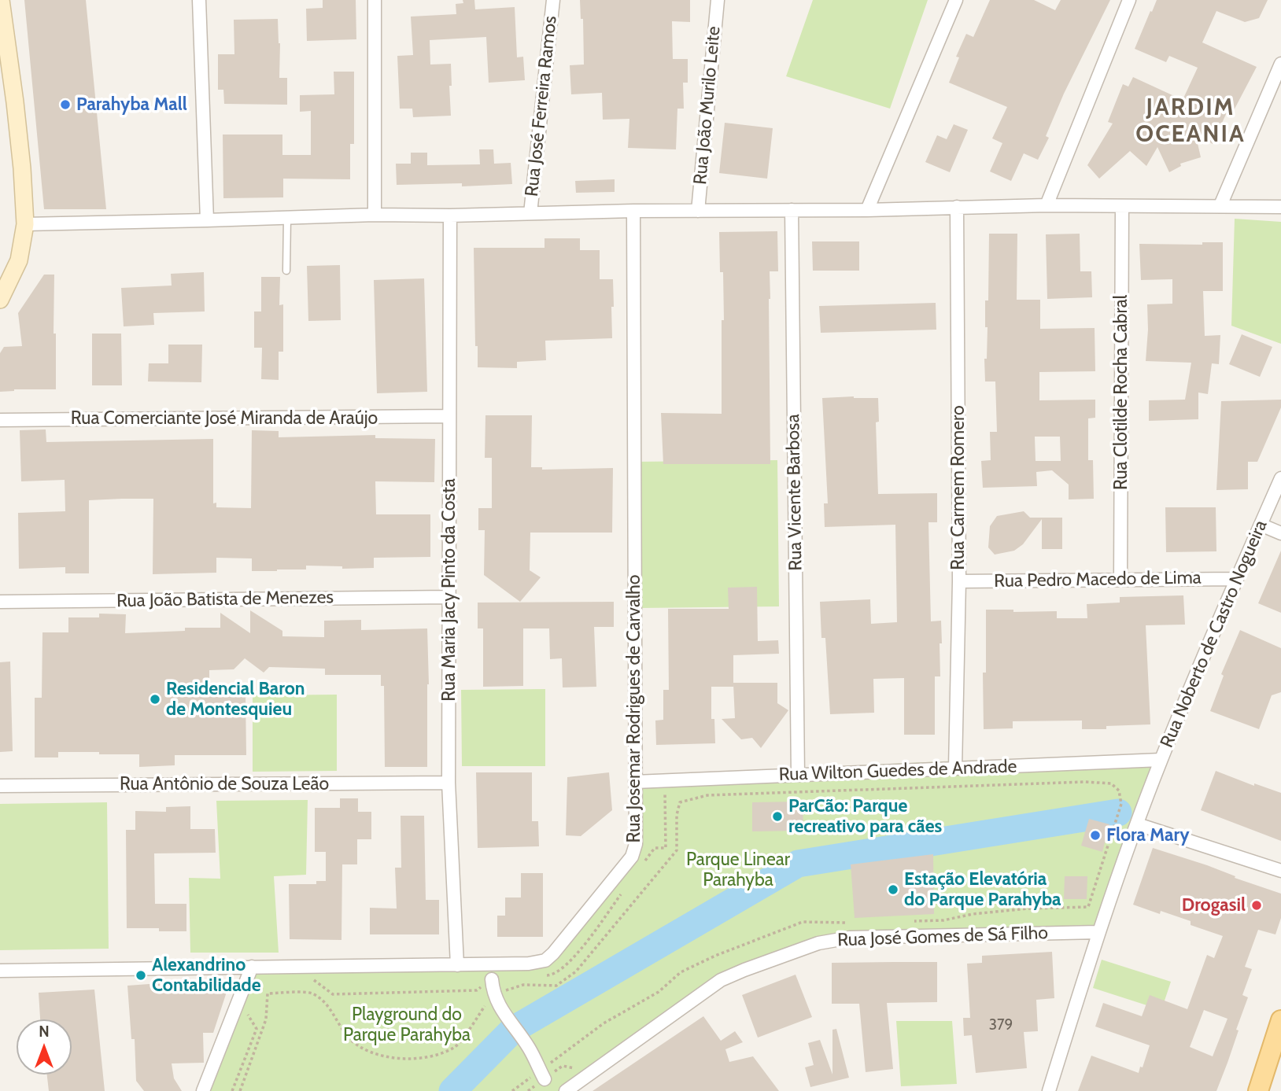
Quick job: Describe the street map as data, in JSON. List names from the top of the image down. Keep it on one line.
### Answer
{"streets":{"street":["Rua João Murilo Leite","Rua José Ferreira Ramos","Rua Clotilde Rocha Cabral","Rua Comerciante José Miranda de Araújo","Rua Carmem Romero","Rua Vicente Barbosa","Rua Pedro Macedo de Lima","Rua Maria Jacy Pinto da Costa","Rua João Batista de Menezes","Rua Noberto de Castro Nogueira","Rua Josemar Rodrigues de Carvalho","Rua Wilton Guedes de Andrade","Rua Antônio de Souza Leão","Rua José Gomes de Sá Filho"]},"crossings":[["Rua Clotilde Rocha Cabral","Rua Pedro Macedo de Lima"],["Rua Comerciante José Miranda de Araújo","Rua Maria Jacy Pinto da Costa"],["Rua Carmem Romero","Rua Pedro Macedo de Lima"],["Rua Carmem Romero","Rua Wilton Guedes de Andrade"],["Rua Vicente Barbosa","Rua Wilton Guedes de Andrade"],["Rua Pedro Macedo de Lima","Rua Noberto de Castro Nogueira"],["Rua Maria Jacy Pinto da Costa","Rua João Batista de Menezes"],["Rua Maria Jacy Pinto da Costa","Rua Josemar Rodrigues de Carvalho"],["Rua Maria Jacy Pinto da Costa","Rua Antônio de Souza Leão"],["Rua Noberto de Castro Nogueira","Rua Wilton Guedes de Andrade"],["Rua Noberto de Castro Nogueira","Rua José Gomes de Sá Filho"],["Rua Josemar Rodrigues de Carvalho","Rua Wilton Guedes de Andrade"]],"districts":["JARDIM OCEANIA"],"parks":["Parque Linear Parahyba","Playground do Parque Parahyba"],"places":["Parahyba Mall","Residencial Baron de Montesquieu","ParCão: Parque recreativo para cães","Flora Mary","Estação Elevatória do Parque Parahyba","Drogasil","Alexandrino Contabilidade"],"house_numbers":["379"],"north":"top"}
